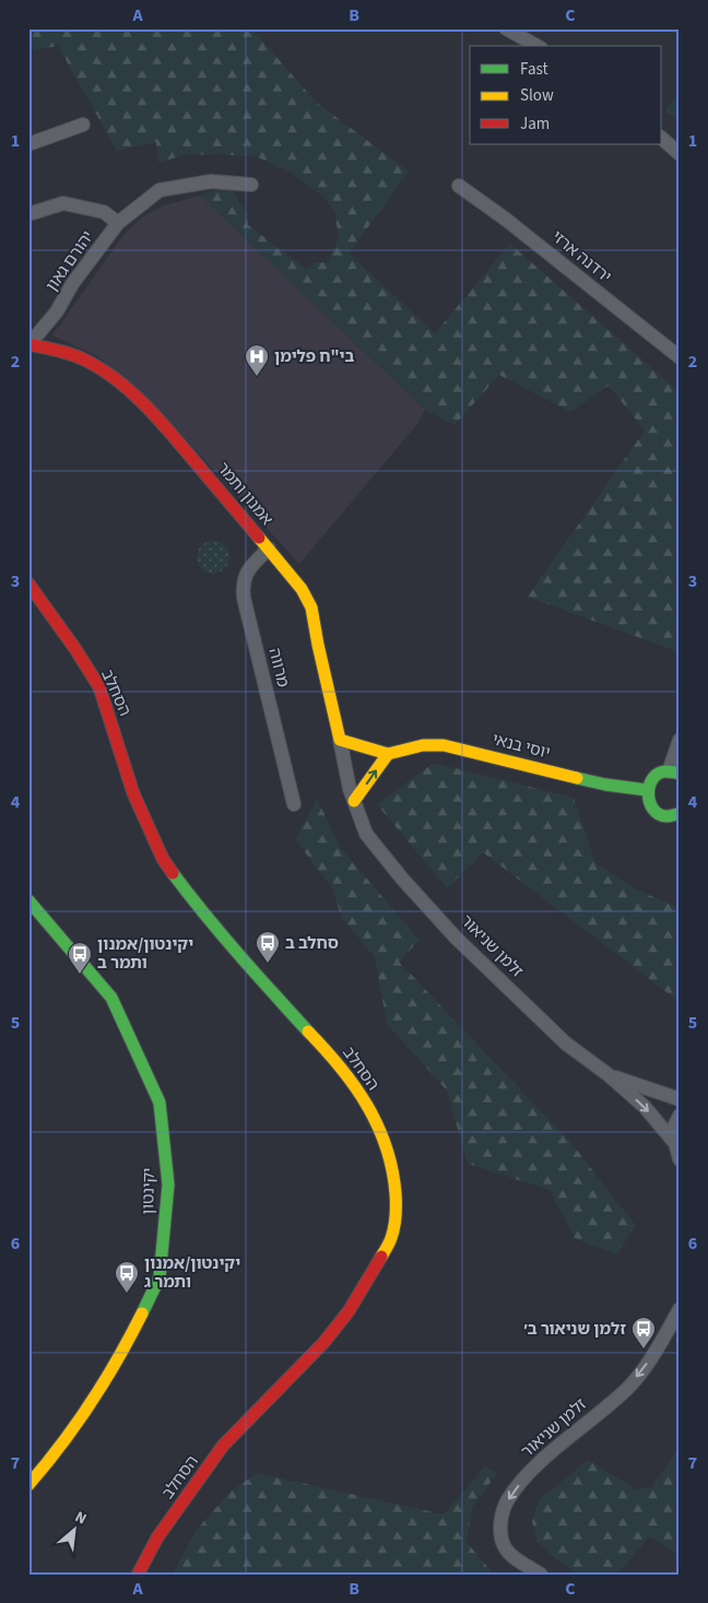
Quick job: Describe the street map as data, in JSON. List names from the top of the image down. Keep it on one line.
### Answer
{"streets":{"street":["ירדנה ארזי","יהורם גאון","אמנון ותמר","מרווה","הסחלב","יוסי בנאי","זלמן שניאור","יקינטון"]},"crossings":[["יהורם גאון","אמנון ותמר"],["אמנון ותמר","מרווה"],["אמנון ותמר","יוסי בנאי"],["אמנון ותמר","זלמן שניאור"],["יוסי בנאי","זלמן שניאור"]],"places":{"hospital":["בי\"ח פלימן"],"bus stop":["סחלב ב","יקינטון/אמנון ותמר ב","יקינטון/אמנון ותמר ג","זלמן שניאור ב׳"]},"legend":["Fast","Slow","Jam"],"north":"top right","grid":{"columns":["A","B","C"],"rows":["1","2","3","4","5","6","7"]}}
